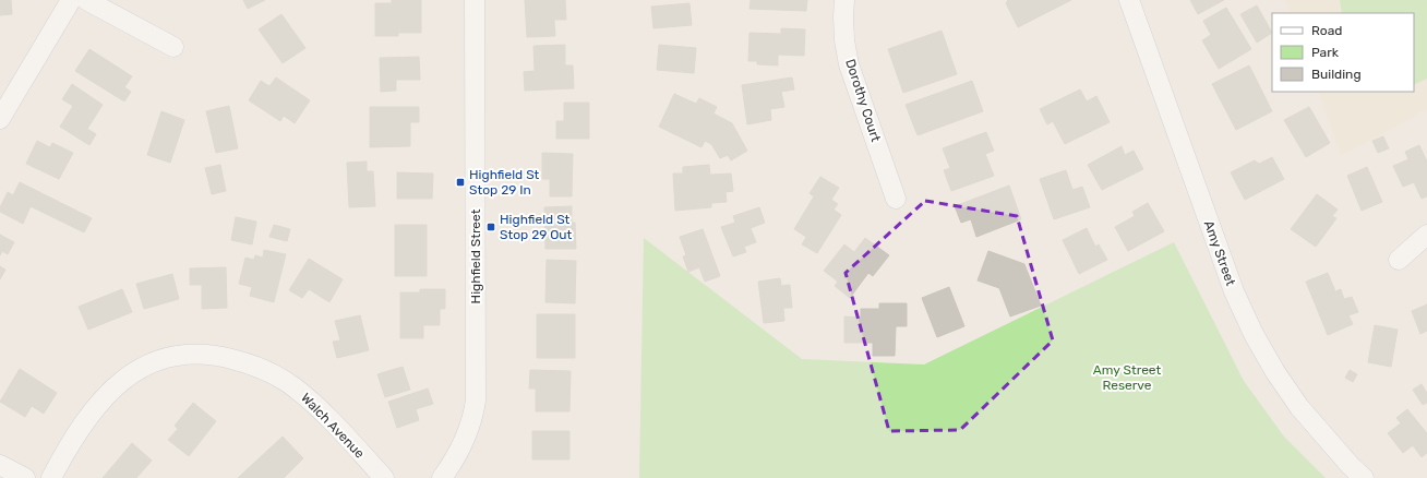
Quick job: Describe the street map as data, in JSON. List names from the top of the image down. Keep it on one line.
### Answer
{"streets":{"street":["Dorothy Court","Amy Street","Highfield Street","Walch Avenue"]},"parks":["Amy Street Reserve"],"places":{"transit":["Highfield St Stop 29 In","Highfield St Stop 29 Out"]},"legend":["Road","Park","Building"]}
